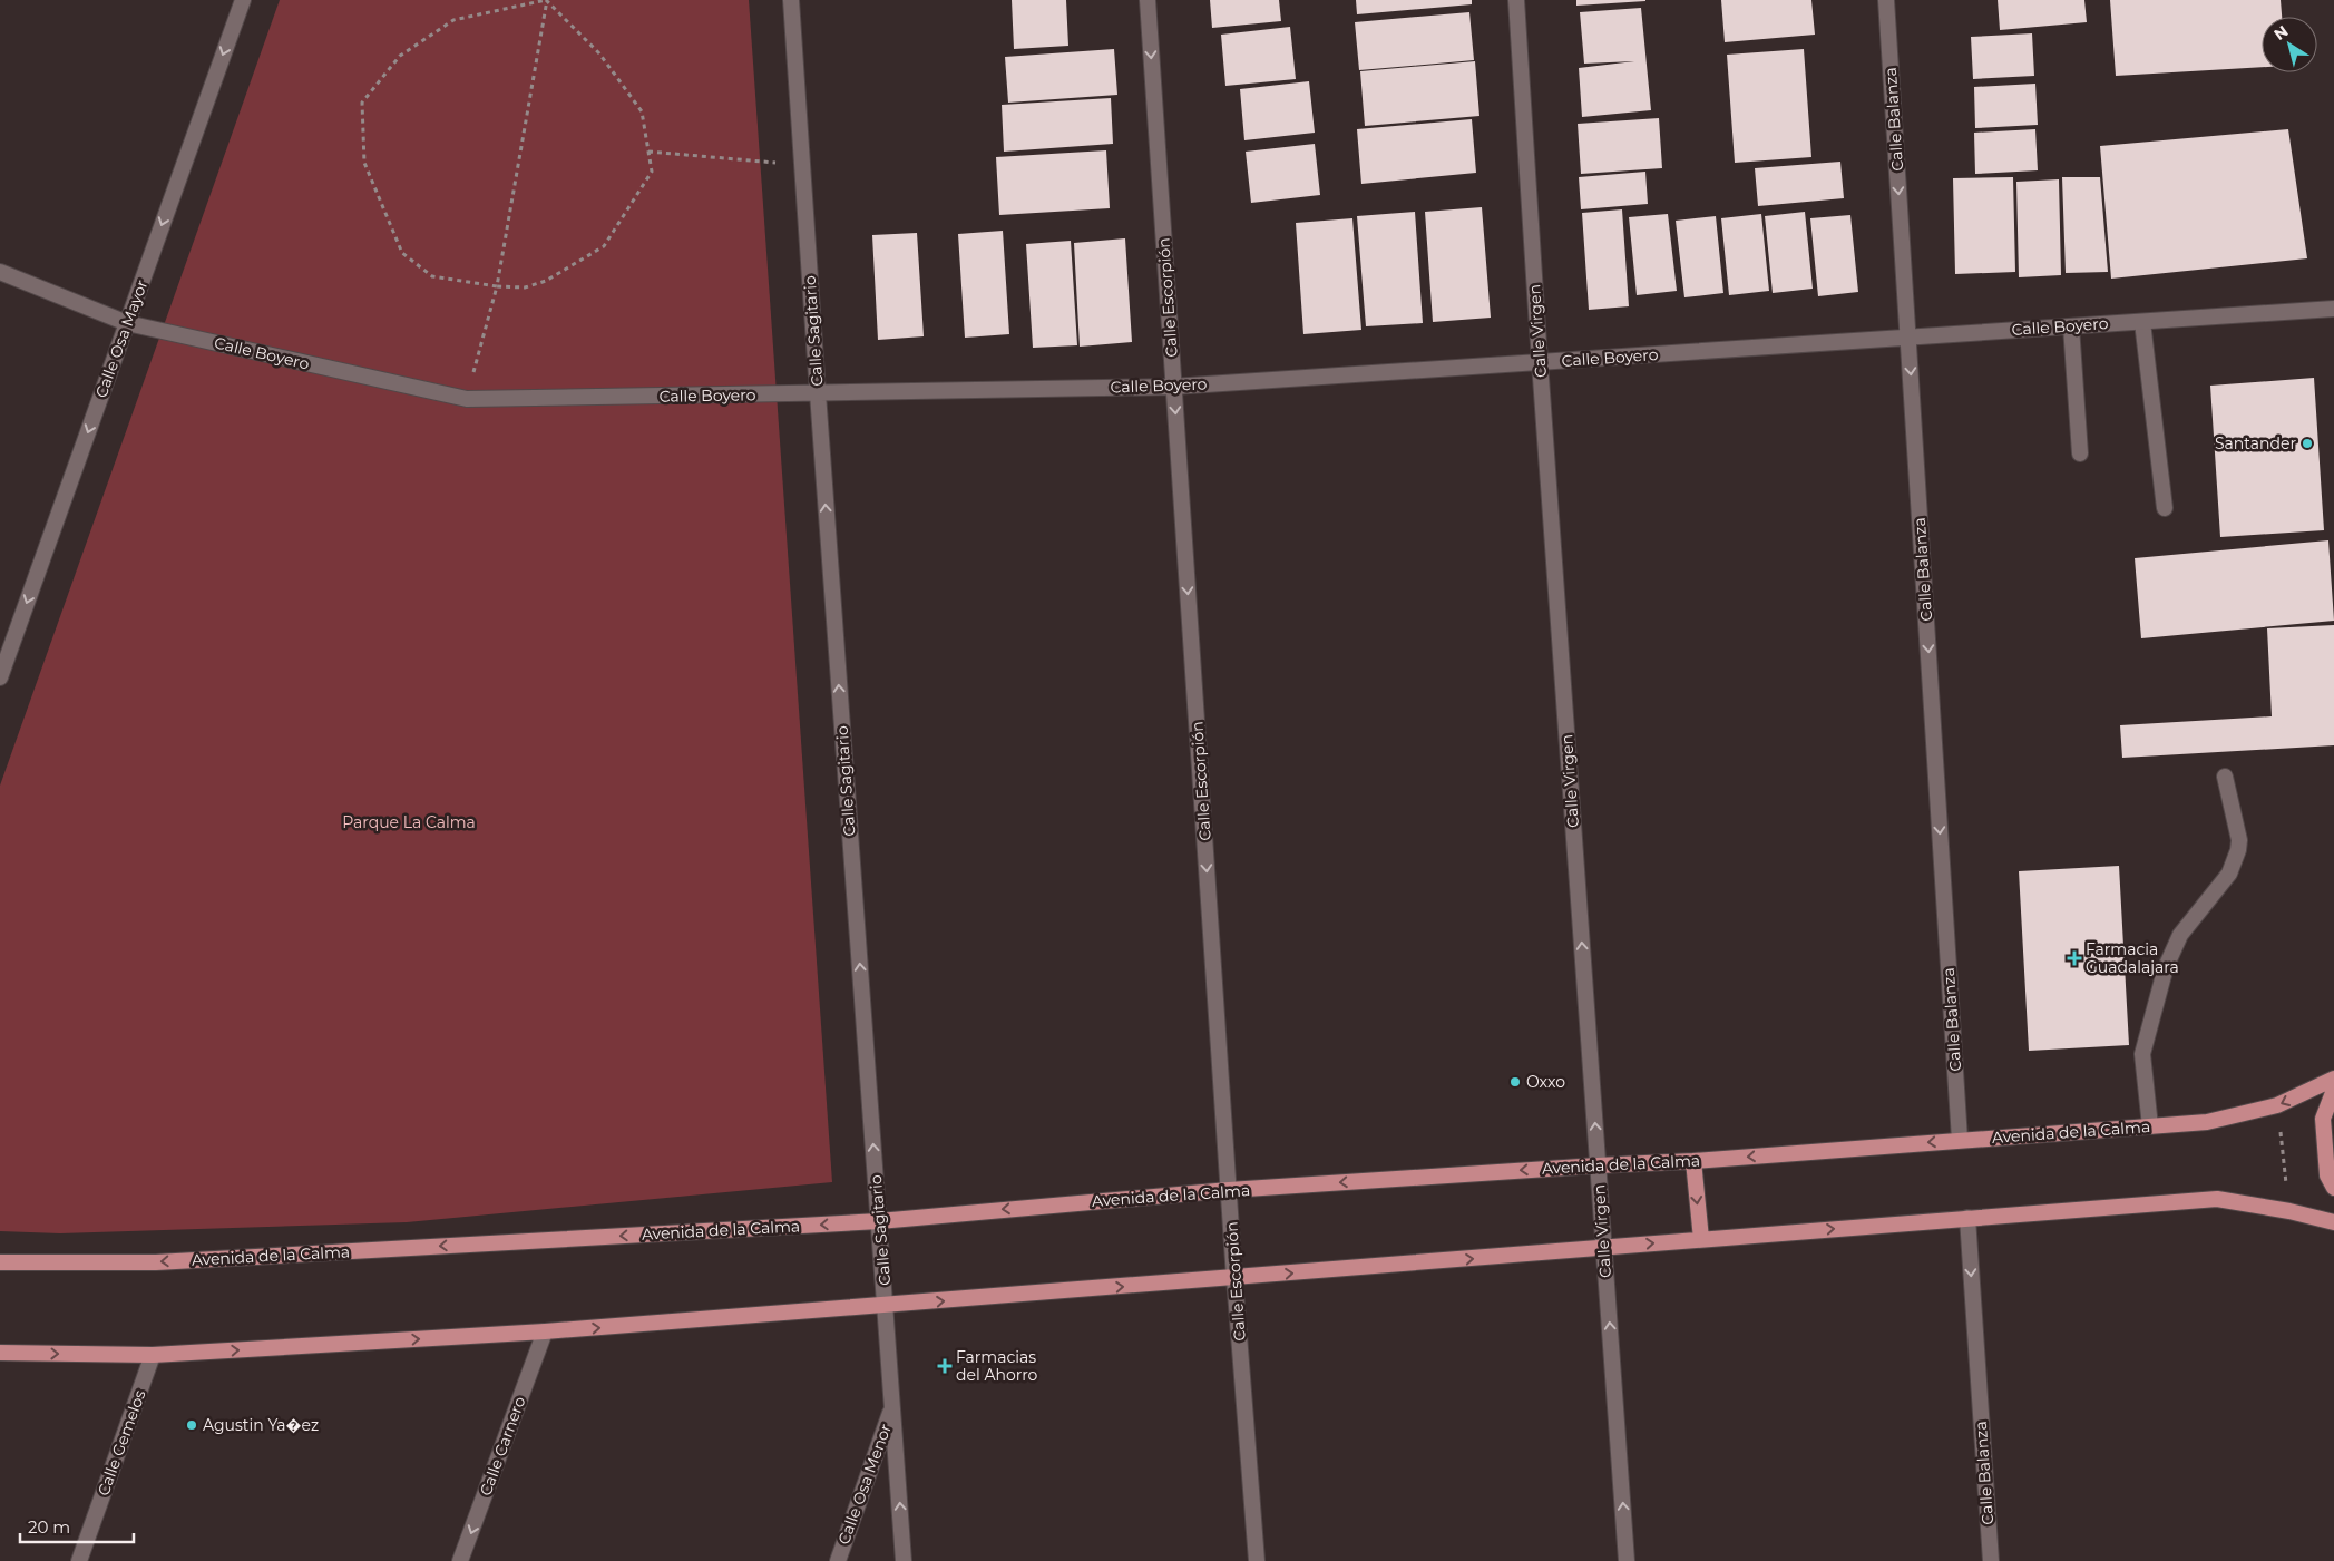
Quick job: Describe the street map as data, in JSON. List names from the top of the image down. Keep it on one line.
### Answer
{"streets":{"main road":["Avenida de la Calma"],"street":["Calle Balanza","Calle Escorpión","Calle Boyero","Calle Sagitario","Calle Virgen","Calle Osa Mayor","Calle Gemelos","Calle Carnero","Calle Osa Menor"]},"crossings":[["Calle Balanza","Calle Boyero"],["Calle Balanza","Avenida de la Calma"],["Calle Escorpión","Calle Boyero"],["Calle Escorpión","Avenida de la Calma"],["Calle Boyero","Calle Sagitario"],["Calle Boyero","Calle Virgen"],["Calle Boyero","Calle Osa Mayor"],["Calle Sagitario","Avenida de la Calma"],["Calle Sagitario","Calle Osa Menor"],["Calle Virgen","Avenida de la Calma"]],"one_way":["Calle Balanza","Calle Escorpión","Calle Sagitario","Calle Virgen","Calle Osa Mayor","Calle Carnero"],"parks":["Parque La Calma"],"places":{"other":["Santander","Oxxo","Agustin Ya�ez"],"health":["Farmacia Guadalajara","Farmacias del Ahorro"]},"scale_bar":"20 m","north":"top left"}
